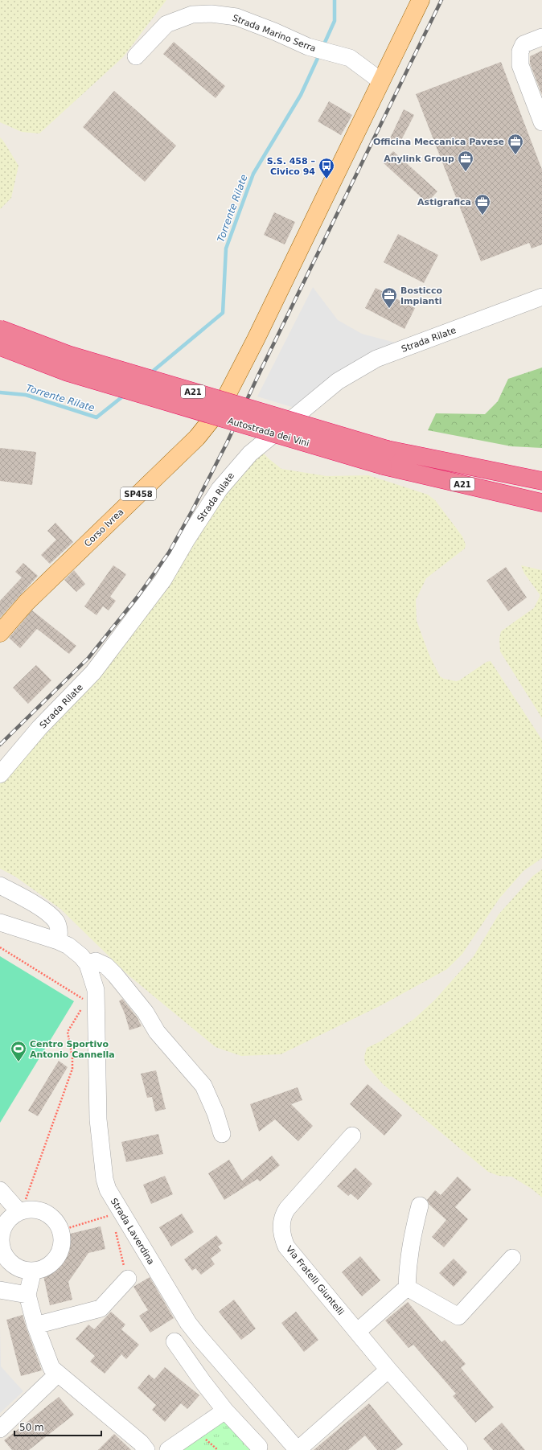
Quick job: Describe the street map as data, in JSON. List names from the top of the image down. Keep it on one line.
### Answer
{"streets":{"highway":["A21","Autostrada dei Vini"],"main road":["SP458","Corso Ivrea"],"street":["Strada Marino Serra","Strada Rilate","Strada Laverdina","Via Fratelli Giuntelli"]},"crossings":[["Strada Marino Serra","SP458"],["Strada Marino Serra","Corso Ivrea"],["SP458","Corso Ivrea"]],"water":["Torrente Rilate"],"places":{"office":["Officina Meccanica Pavese","Anylink Group","Astigrafica","Bosticco Impianti"],"bus stop":["S.S. 458 – Civico 94"],"sports":["Centro Sportivo Antonio Cannella"]},"scale_bar":"50 m"}
